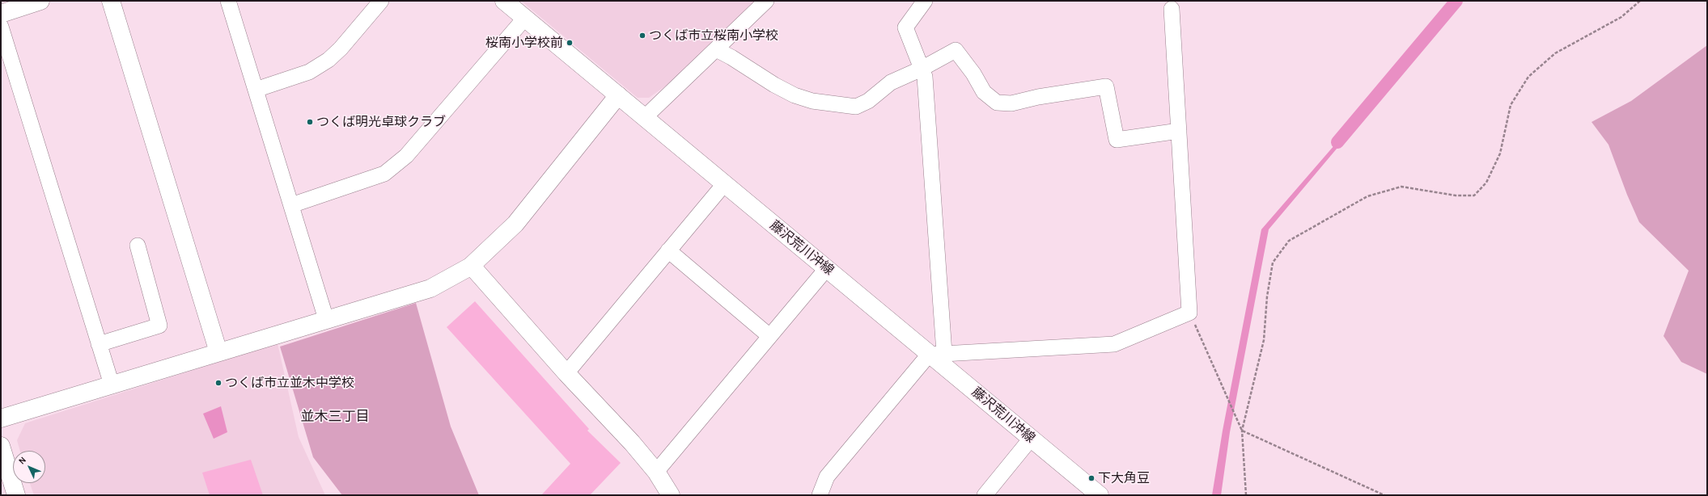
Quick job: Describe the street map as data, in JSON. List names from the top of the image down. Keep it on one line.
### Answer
{"streets":{"street":["藤沢荒川沖線"]},"districts":["並木三丁目"],"places":["つくば市立桜南小学校","桜南小学校前","つくば明光卓球クラブ","つくば市立並木中学校","下大角豆"],"north":"top left"}
